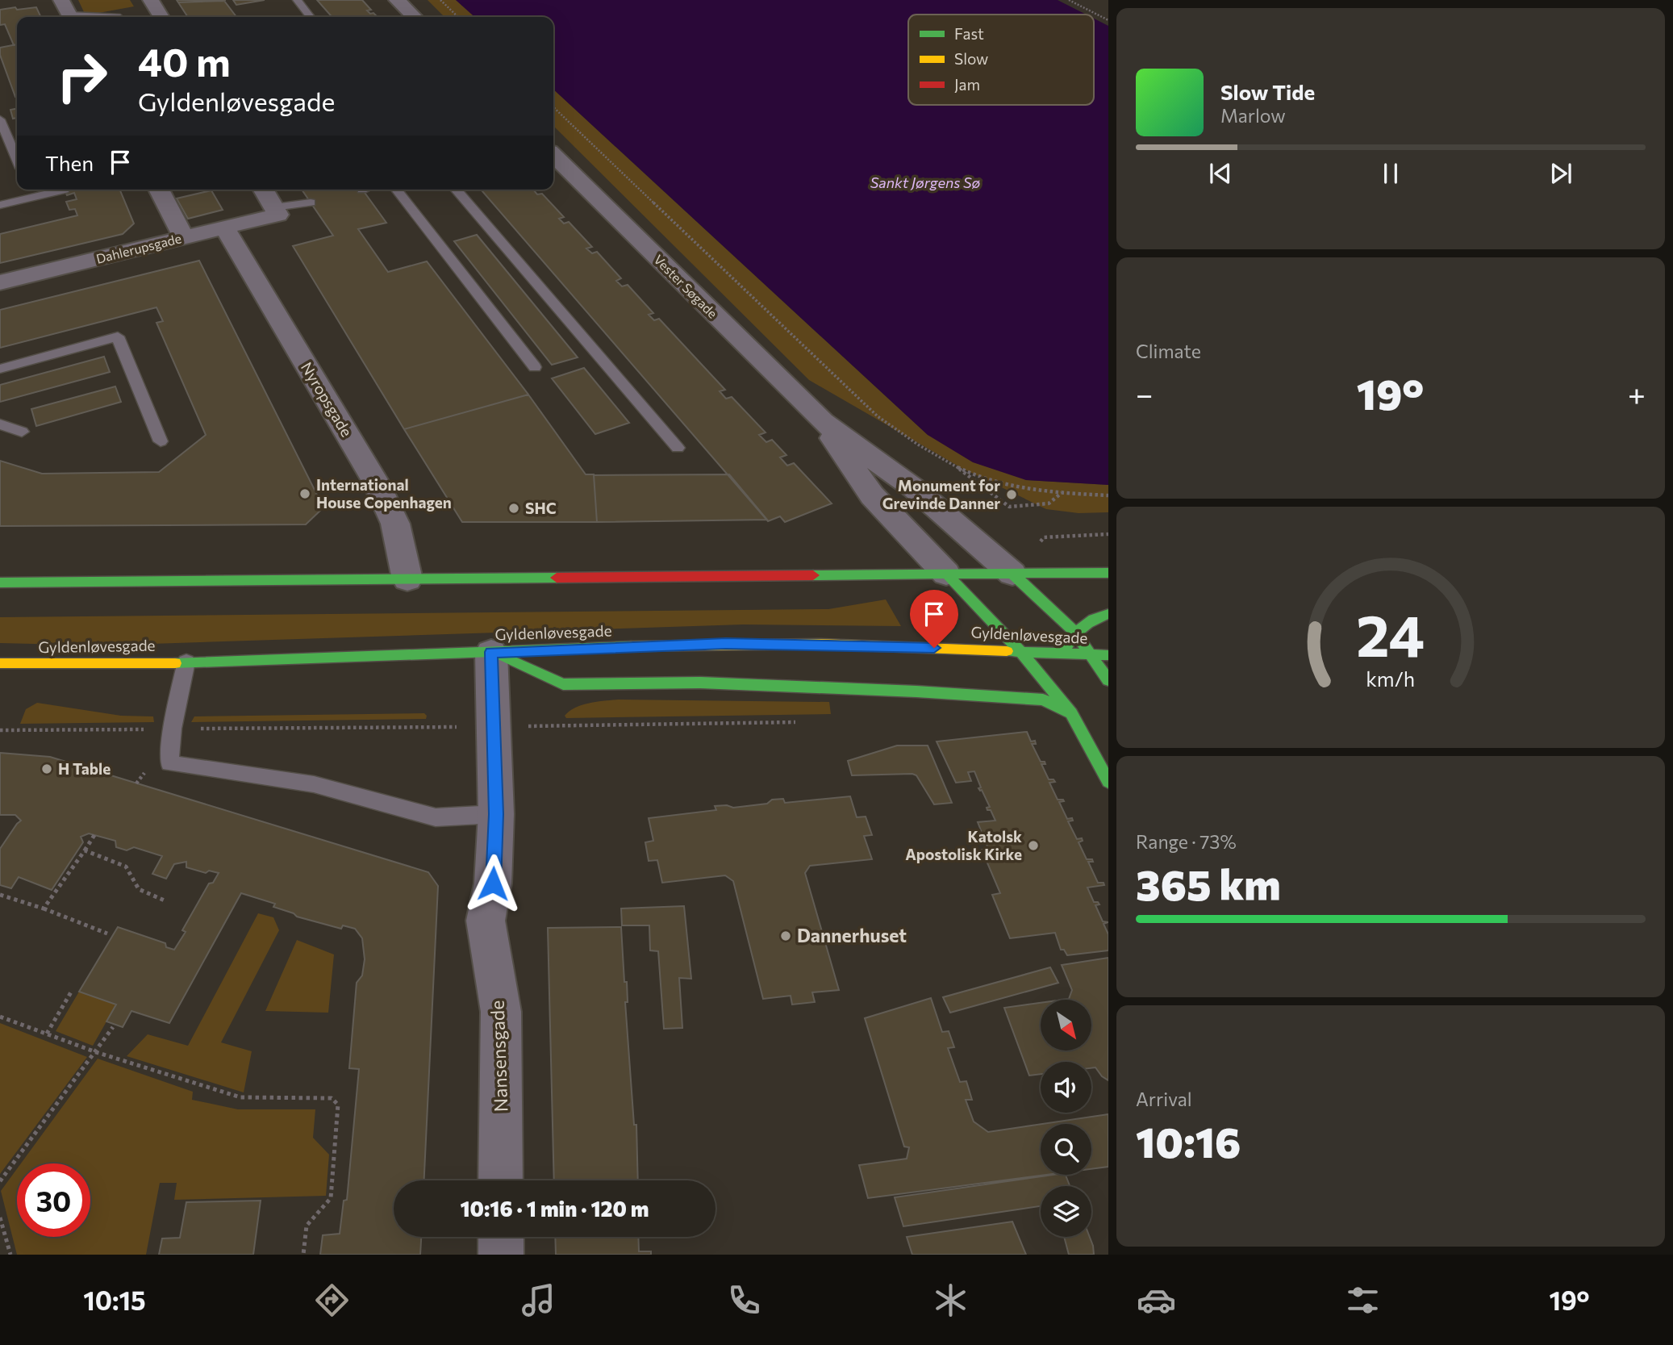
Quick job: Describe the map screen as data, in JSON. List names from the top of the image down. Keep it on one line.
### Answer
{"streets":{"street":["Dahlerupsgade","Vester Søgade","Nyropsgade","Gyldenløvesgade","Nansensgade"]},"crossings":[["Dahlerupsgade","Nyropsgade"],["Gyldenløvesgade","Nansensgade"]],"water":["Sankt Jørgens Sø"],"places":["International House Copenhagen","Monument for Grevinde Danner","SHC","H Table","Katolsk Apostolisk Kirke","Dannerhuset"],"legend":["Fast","Slow","Jam"],"north":"bottom right","page":{"turn":["40 m","Gyldenløvesgade"],"song":["Slow Tide","Marlow"],"then":"Then","tile":["Climate",["Range · 73%","365 km"],["Arrival","10:16"]],"heat":["−","19°","+"],"limit":"30","trip":"10:16 · 1 min · 120 m","tabs":["10:15","19°"],"gauge":["24","km/h"]}}
